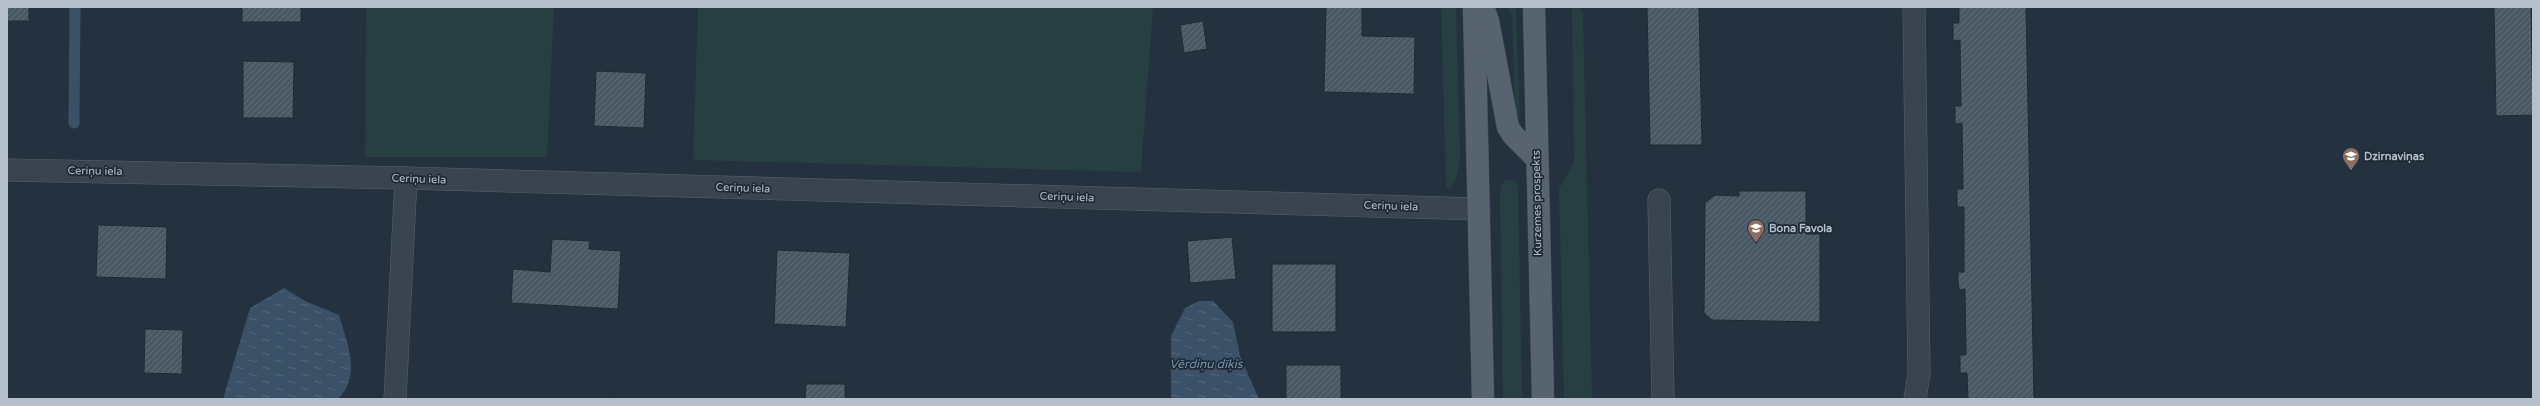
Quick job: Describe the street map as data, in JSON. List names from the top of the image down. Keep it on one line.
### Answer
{"streets":{"main road":["Kurzemes prospekts"],"street":["Ceriņu iela"]},"water":["Vērdiņu dīķis"],"places":{"school or university":["Dzirnaviņas","Bona Favola"]}}
